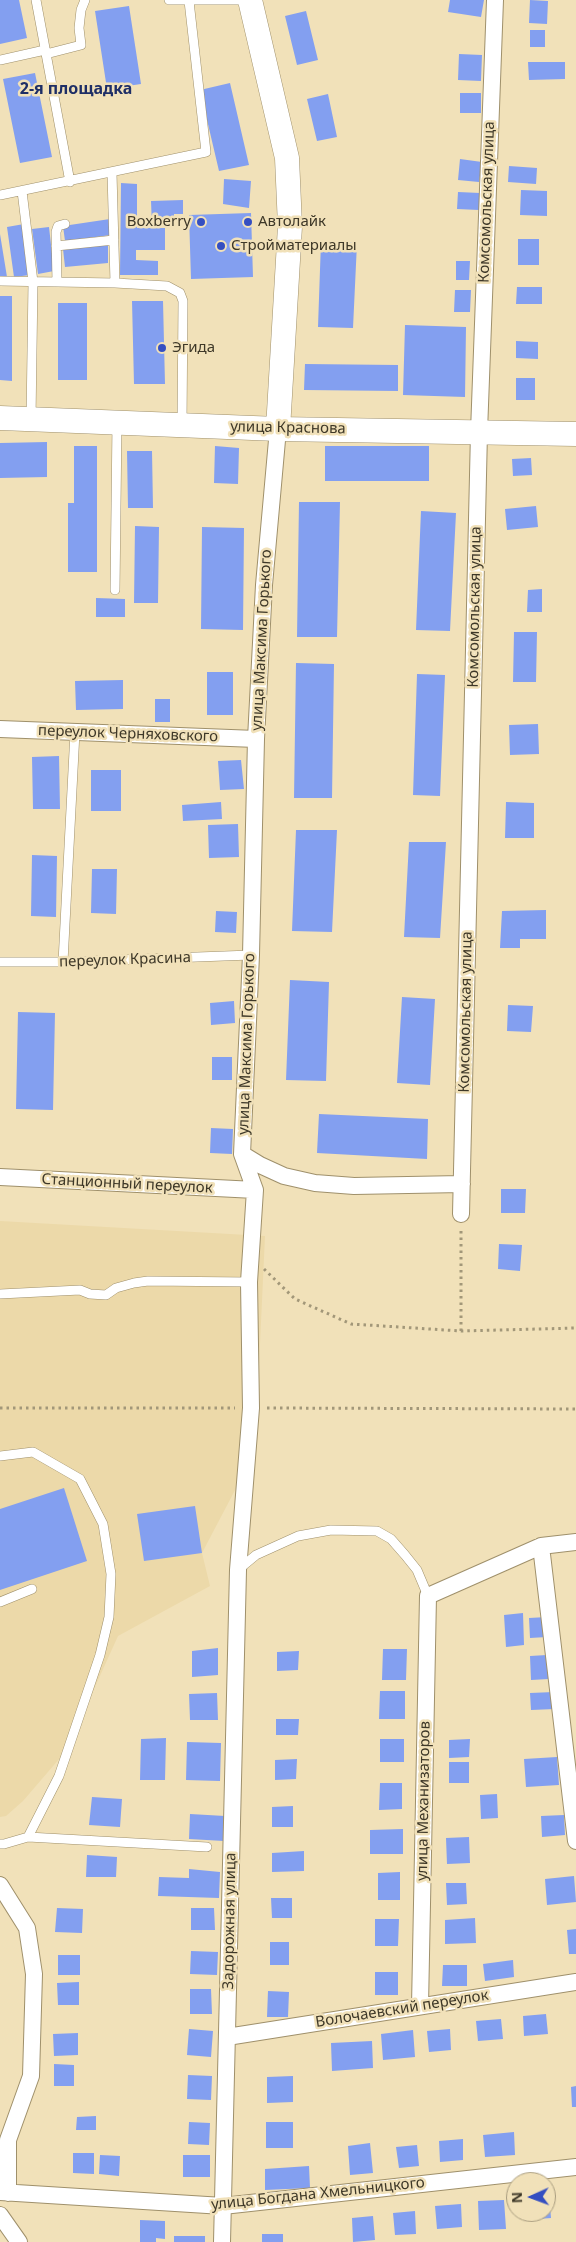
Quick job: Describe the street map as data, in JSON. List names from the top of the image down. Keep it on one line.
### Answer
{"streets":{"main road":["улица Краснова","улица Максима Горького"],"street":["Комсомольская улица","переулок Черняховского","Станционный переулок","улица Механизаторов","Задорожная улица","Волочаевский переулок","улица Богдана Хмельницкого"],"lane":["переулок Красина"]},"crossings":[["Комсомольская улица","улица Краснова"],["улица Краснова","улица Максима Горького"],["улица Максима Горького","переулок Черняховского"],["улица Максима Горького","переулок Красина"],["улица Максима Горького","Станционный переулок"],["улица Максима Горького","Задорожная улица"],["улица Механизаторов","Волочаевский переулок"],["Задорожная улица","Волочаевский переулок"],["Задорожная улица","улица Богдана Хмельницкого"]],"districts":["2-я площадка"],"places":["Boxberry","Автолайк","Стройматериалы","Эгида"],"north":"left"}
